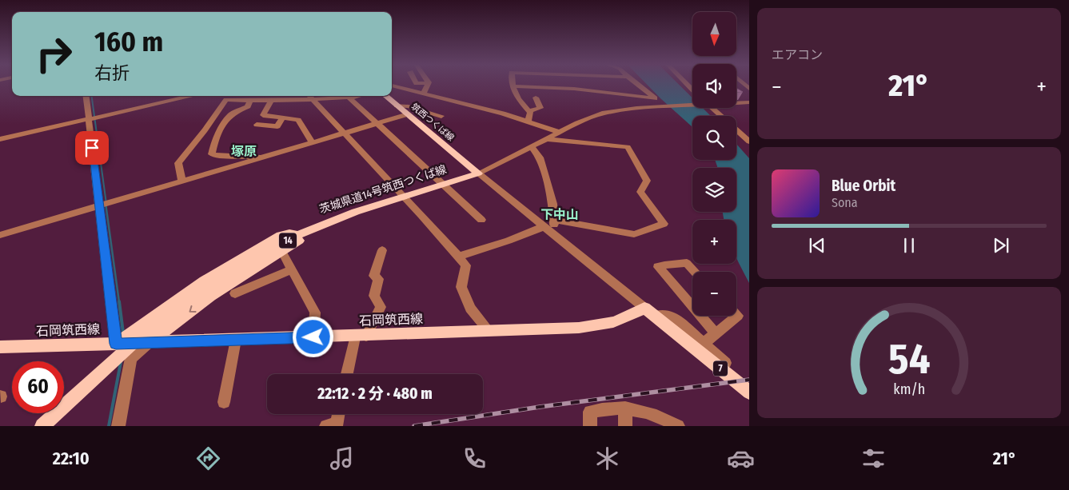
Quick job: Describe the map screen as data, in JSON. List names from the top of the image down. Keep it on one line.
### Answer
{"streets":{"main road":["筑西つくば線","茨城県道14号筑西つくば線","14","石岡筑西線","7"]},"crossings":[["筑西つくば線","茨城県道14号筑西つくば線"],["茨城県道14号筑西つくば線","石岡筑西線"],["石岡筑西線","7"]],"districts":["塚原","下中山"],"north":"bottom","page":{"tile":"エアコン","map_buttons":["+","−"],"turn":["160 m","右折"],"heat":["−","21°","+"],"song":["Blue Orbit","Sona"],"limit":"60","trip":"22:12 · 2 分 · 480 m","tabs":["22:10","21°"],"gauge":["54","km/h"]}}
